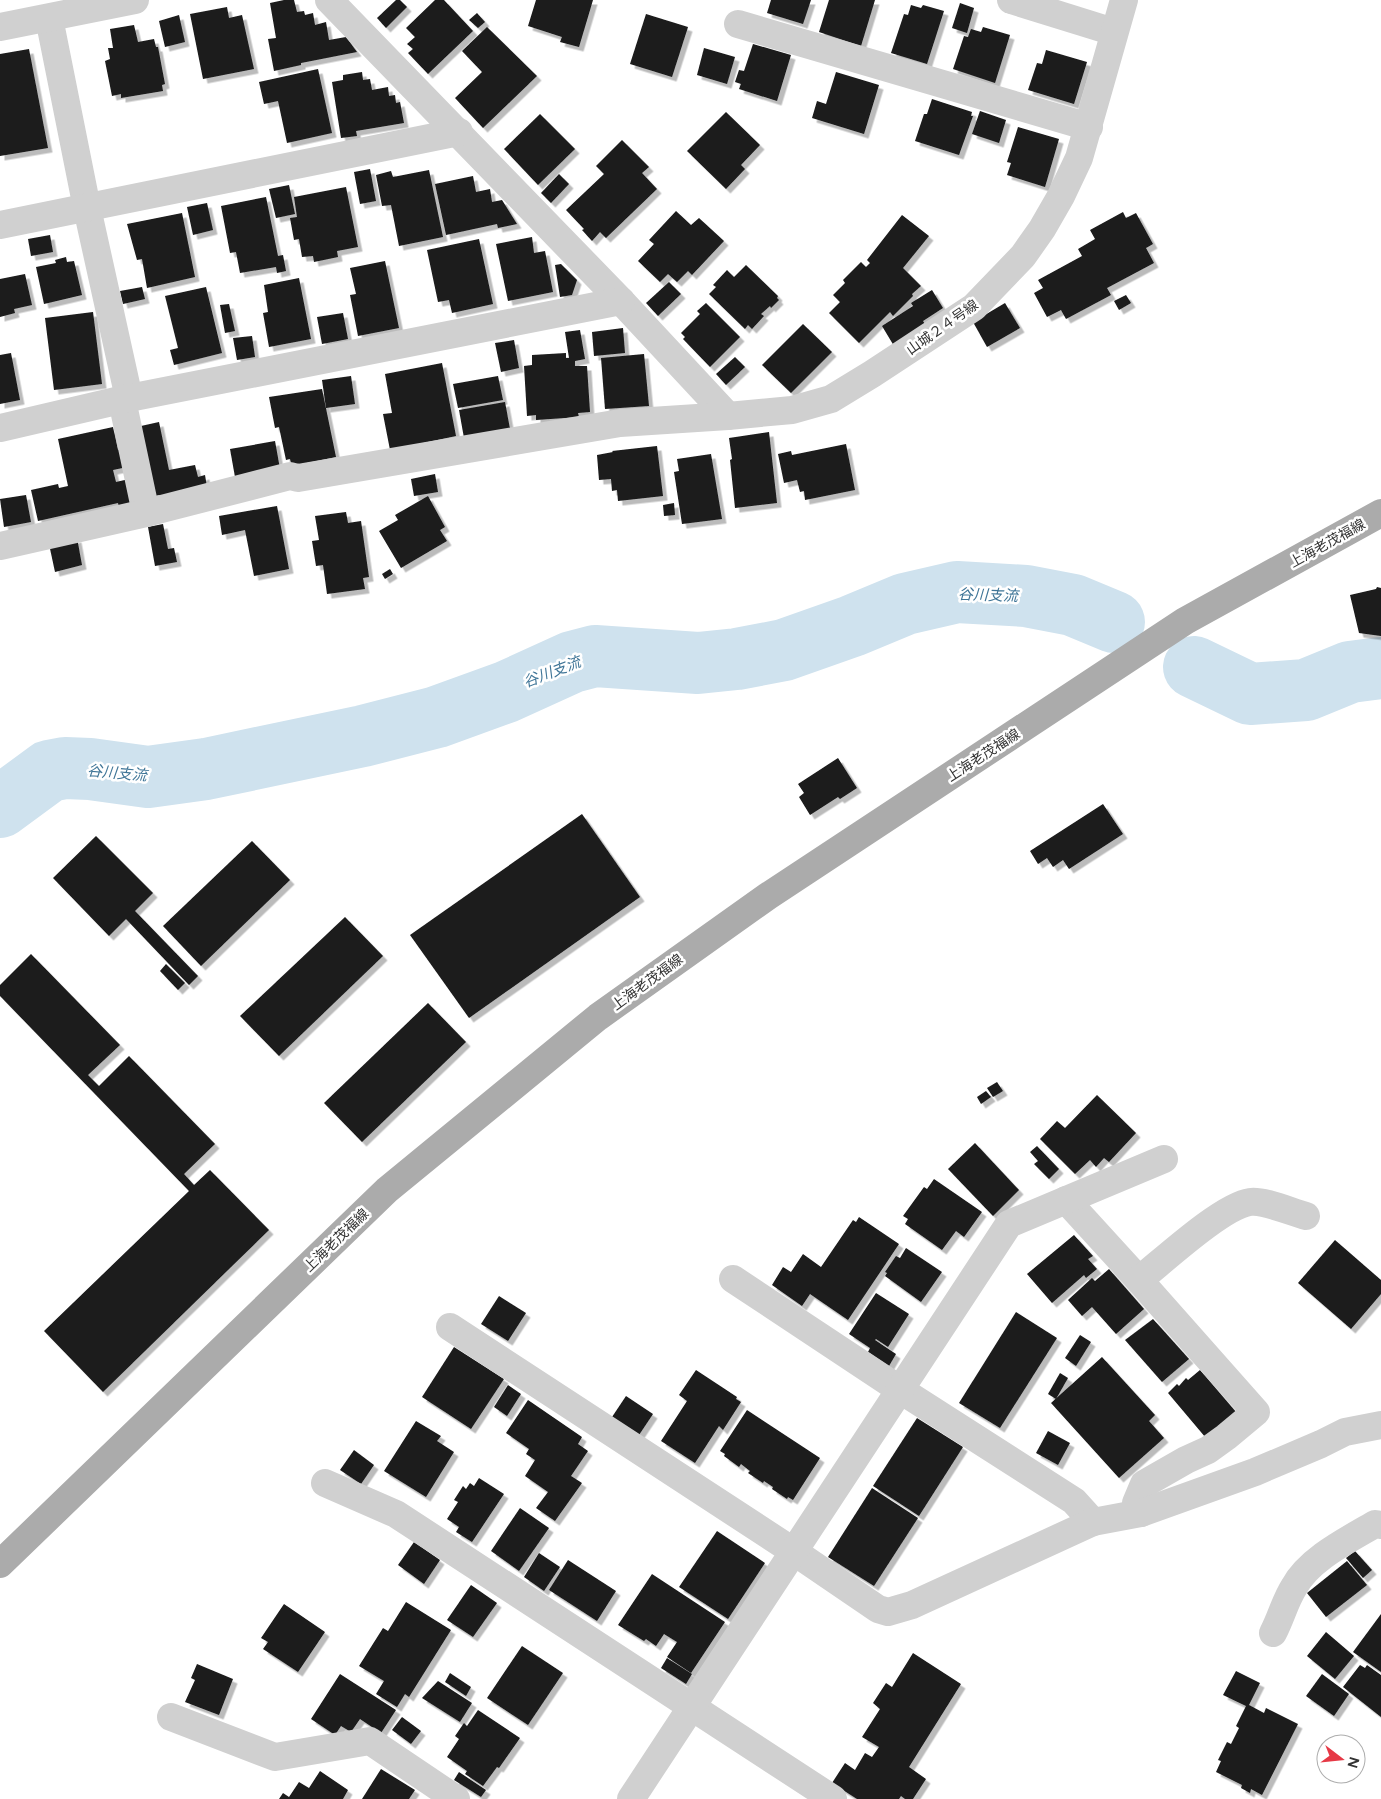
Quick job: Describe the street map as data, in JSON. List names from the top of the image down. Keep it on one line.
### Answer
{"streets":{"main road":["上海老茂福線"],"street":["山城２４号線"]},"water":["谷川支流"],"north":"right"}
